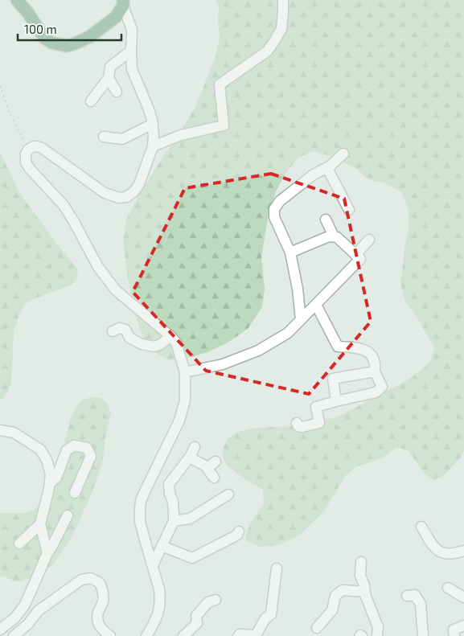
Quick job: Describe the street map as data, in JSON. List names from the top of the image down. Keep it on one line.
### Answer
{"scale_bar":"100 m"}
